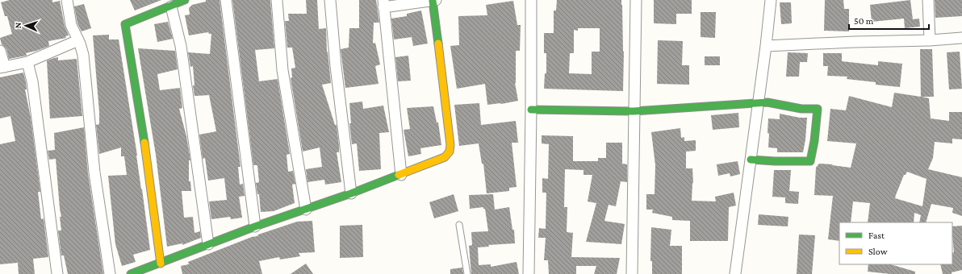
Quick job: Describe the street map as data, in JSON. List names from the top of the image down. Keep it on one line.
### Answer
{"legend":["Fast","Slow"],"scale_bar":"50 m","north":"left"}
